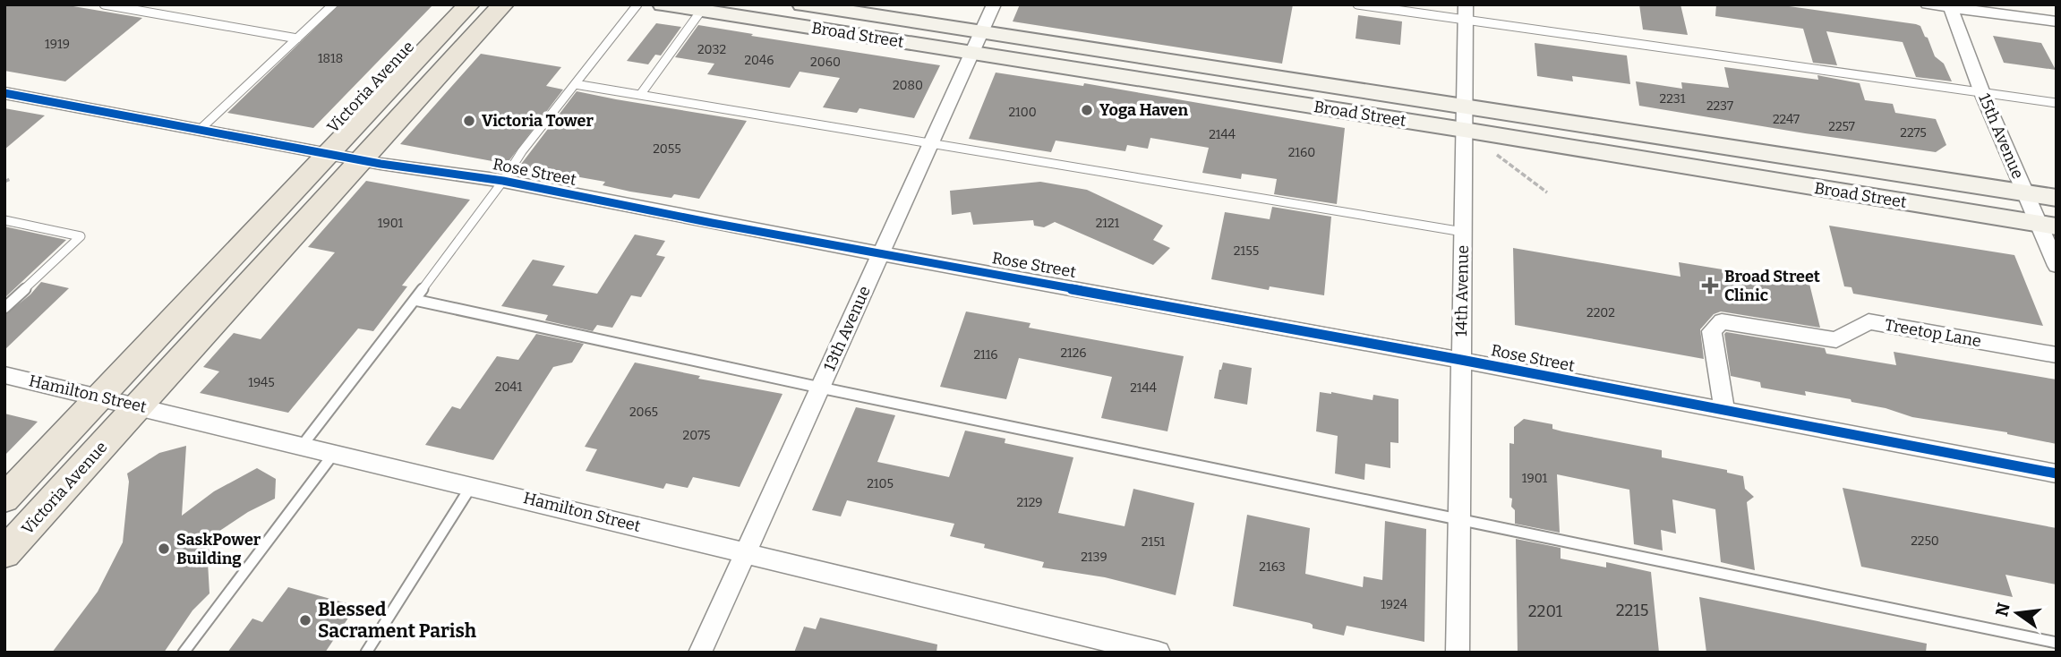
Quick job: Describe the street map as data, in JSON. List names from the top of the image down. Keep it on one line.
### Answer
{"streets":{"main road":["Broad Street","Victoria Avenue"],"street":["15th Avenue","Rose Street","14th Avenue","13th Avenue","Treetop Lane","Hamilton Street"]},"crossings":[["Broad Street","15th Avenue"],["Broad Street","14th Avenue"],["Broad Street","13th Avenue"],["Victoria Avenue","Rose Street"],["Victoria Avenue","Hamilton Street"],["Rose Street","14th Avenue"],["Rose Street","13th Avenue"],["Rose Street","Treetop Lane"],["13th Avenue","Hamilton Street"]],"places":{"other":["Yoga Haven","Victoria Tower","SaskPower Building","Blessed Sacrament Parish"],"health":["Broad Street Clinic"]},"house_numbers":["1919","2032","1818","2046","2060","2080","2231","2237","2100","2247","2257","2275","2144","2055","2160","1901","2121","2155","2202","2126","2116","1945","2041","2144","2065","2075","1901","2105","2129","2250","2151","2139","2163","1924","2215","2201"],"north":"left"}
